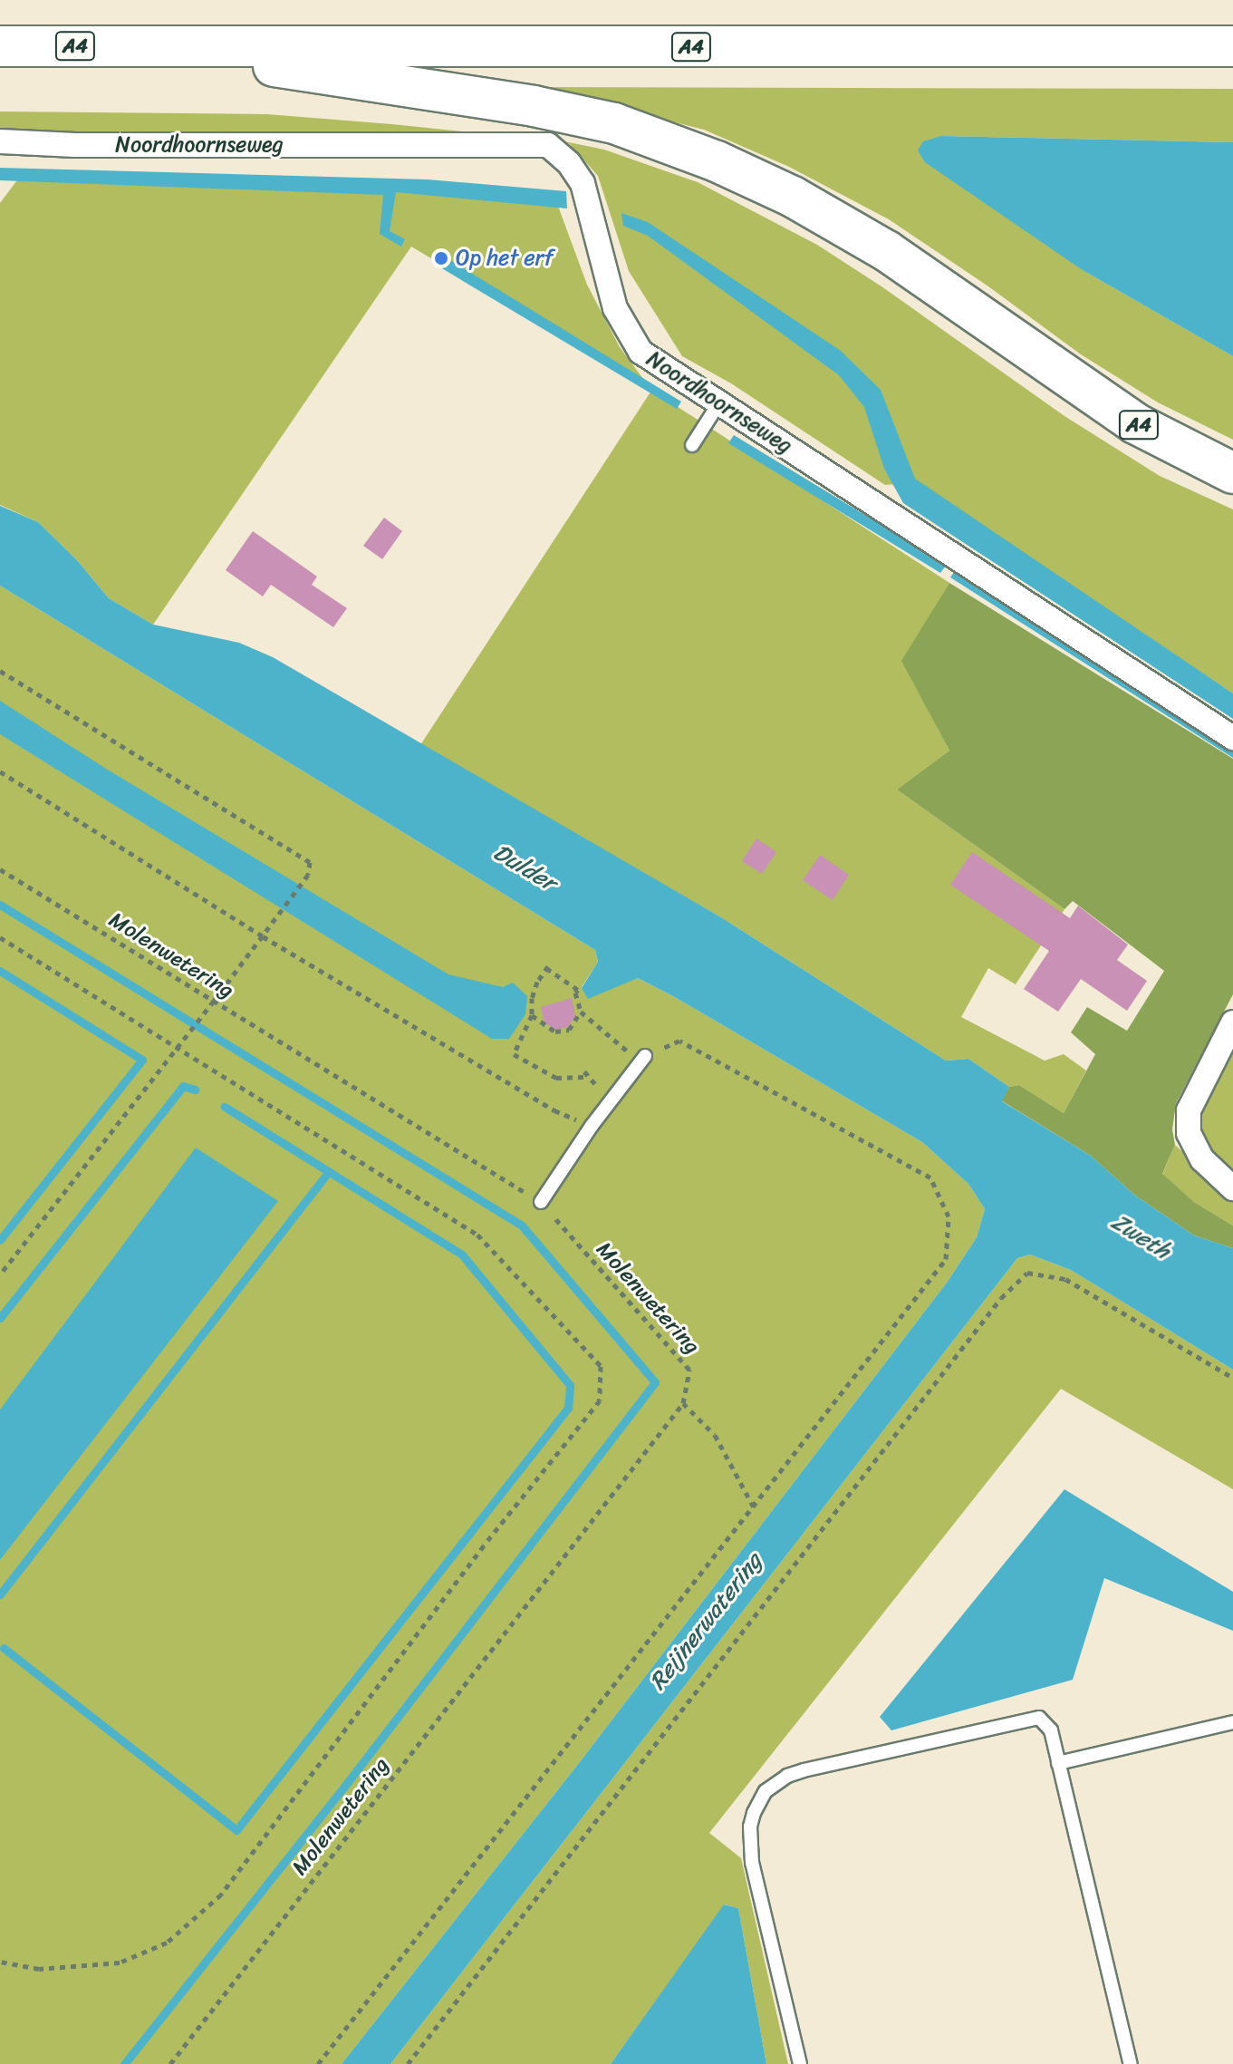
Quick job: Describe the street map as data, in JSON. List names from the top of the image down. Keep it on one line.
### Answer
{"streets":{"highway":["A4"],"street":["Noordhoornseweg"],"path":["Molenwetering"]},"water":["Dulder","Zweth","Reijnerwatering"],"places":["Op het erf"]}
